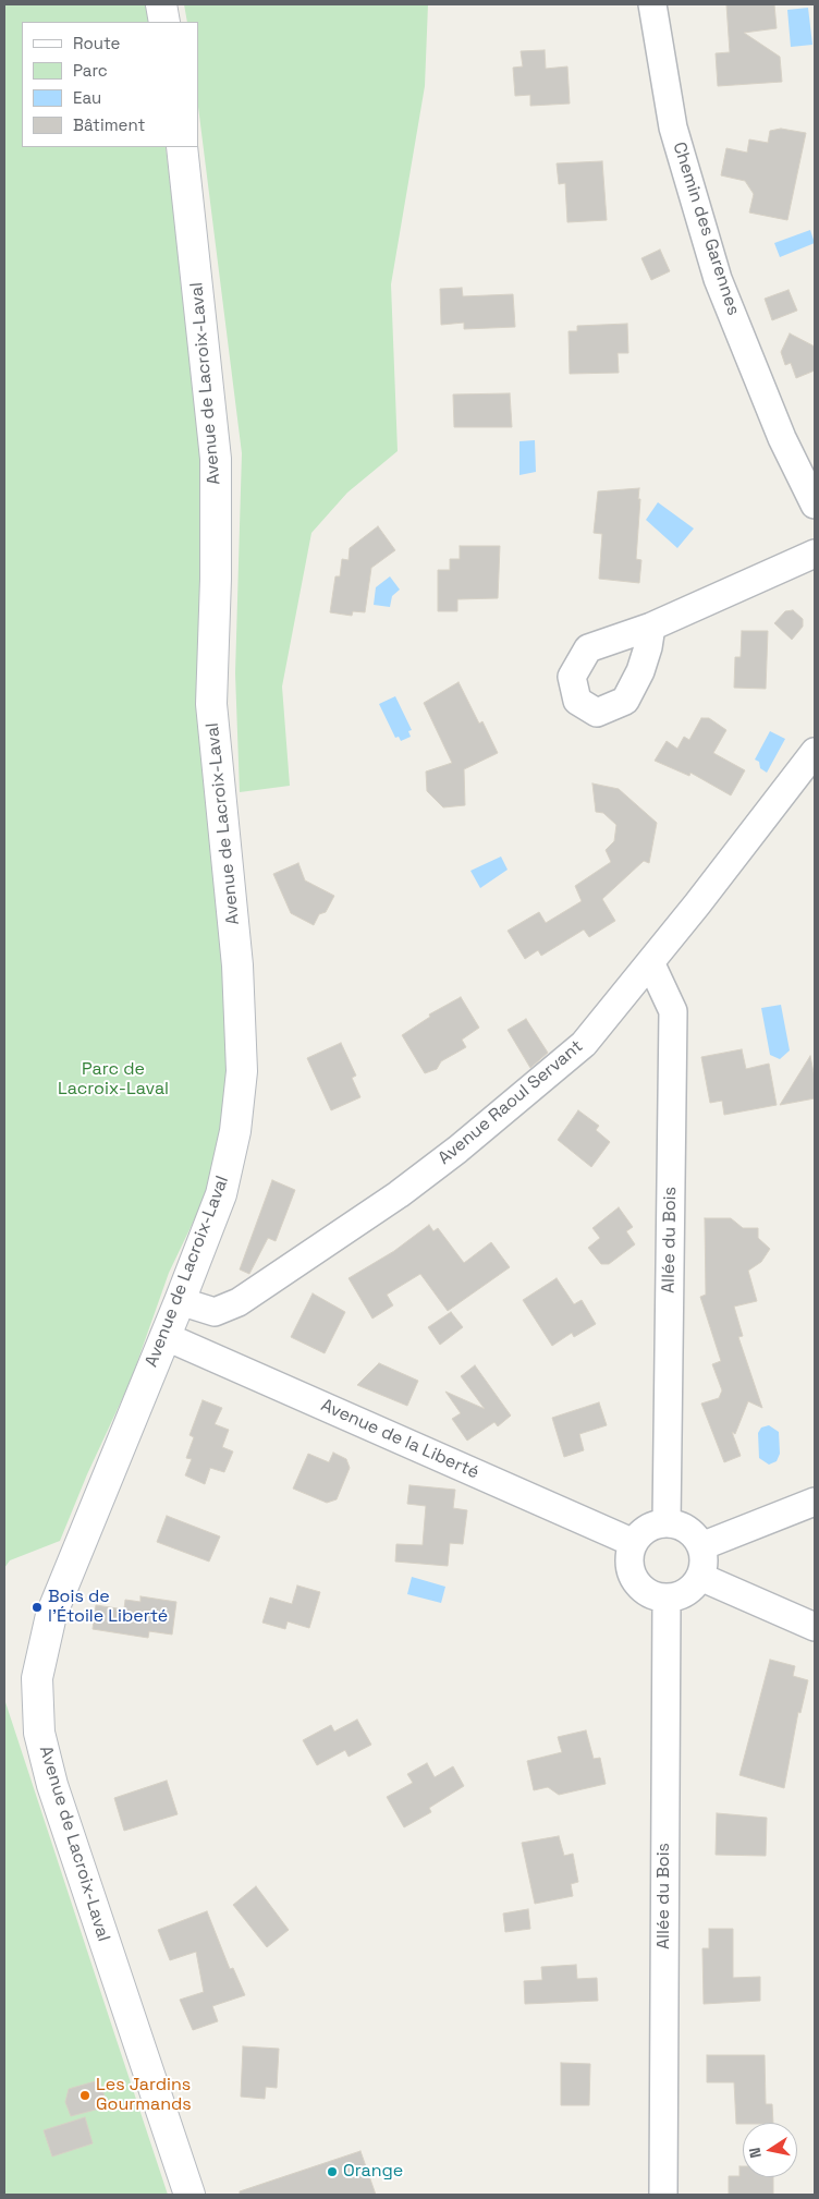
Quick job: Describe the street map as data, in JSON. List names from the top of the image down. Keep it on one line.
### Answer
{"streets":{"street":["Chemin des Garennes","Avenue de Lacroix-Laval","Avenue Raoul Servant","Allée du Bois","Avenue de la Liberté"]},"crossings":[["Avenue de Lacroix-Laval","Avenue Raoul Servant"],["Avenue de Lacroix-Laval","Avenue de la Liberté"],["Avenue Raoul Servant","Allée du Bois"],["Allée du Bois","Avenue de la Liberté"]],"parks":["Parc de Lacroix-Laval"],"places":["Bois de l'Étoile Liberté","Les Jardins Gourmands","Orange"],"legend":["Route","Parc","Eau","Bâtiment"],"north":"left"}
